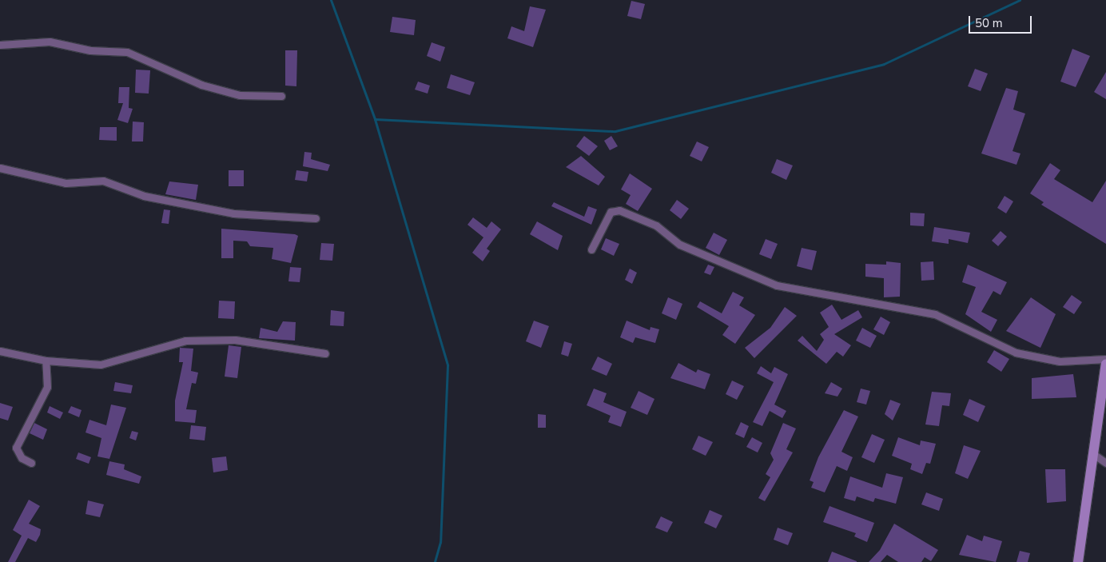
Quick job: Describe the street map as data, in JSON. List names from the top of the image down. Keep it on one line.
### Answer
{"scale_bar":"50 m"}
